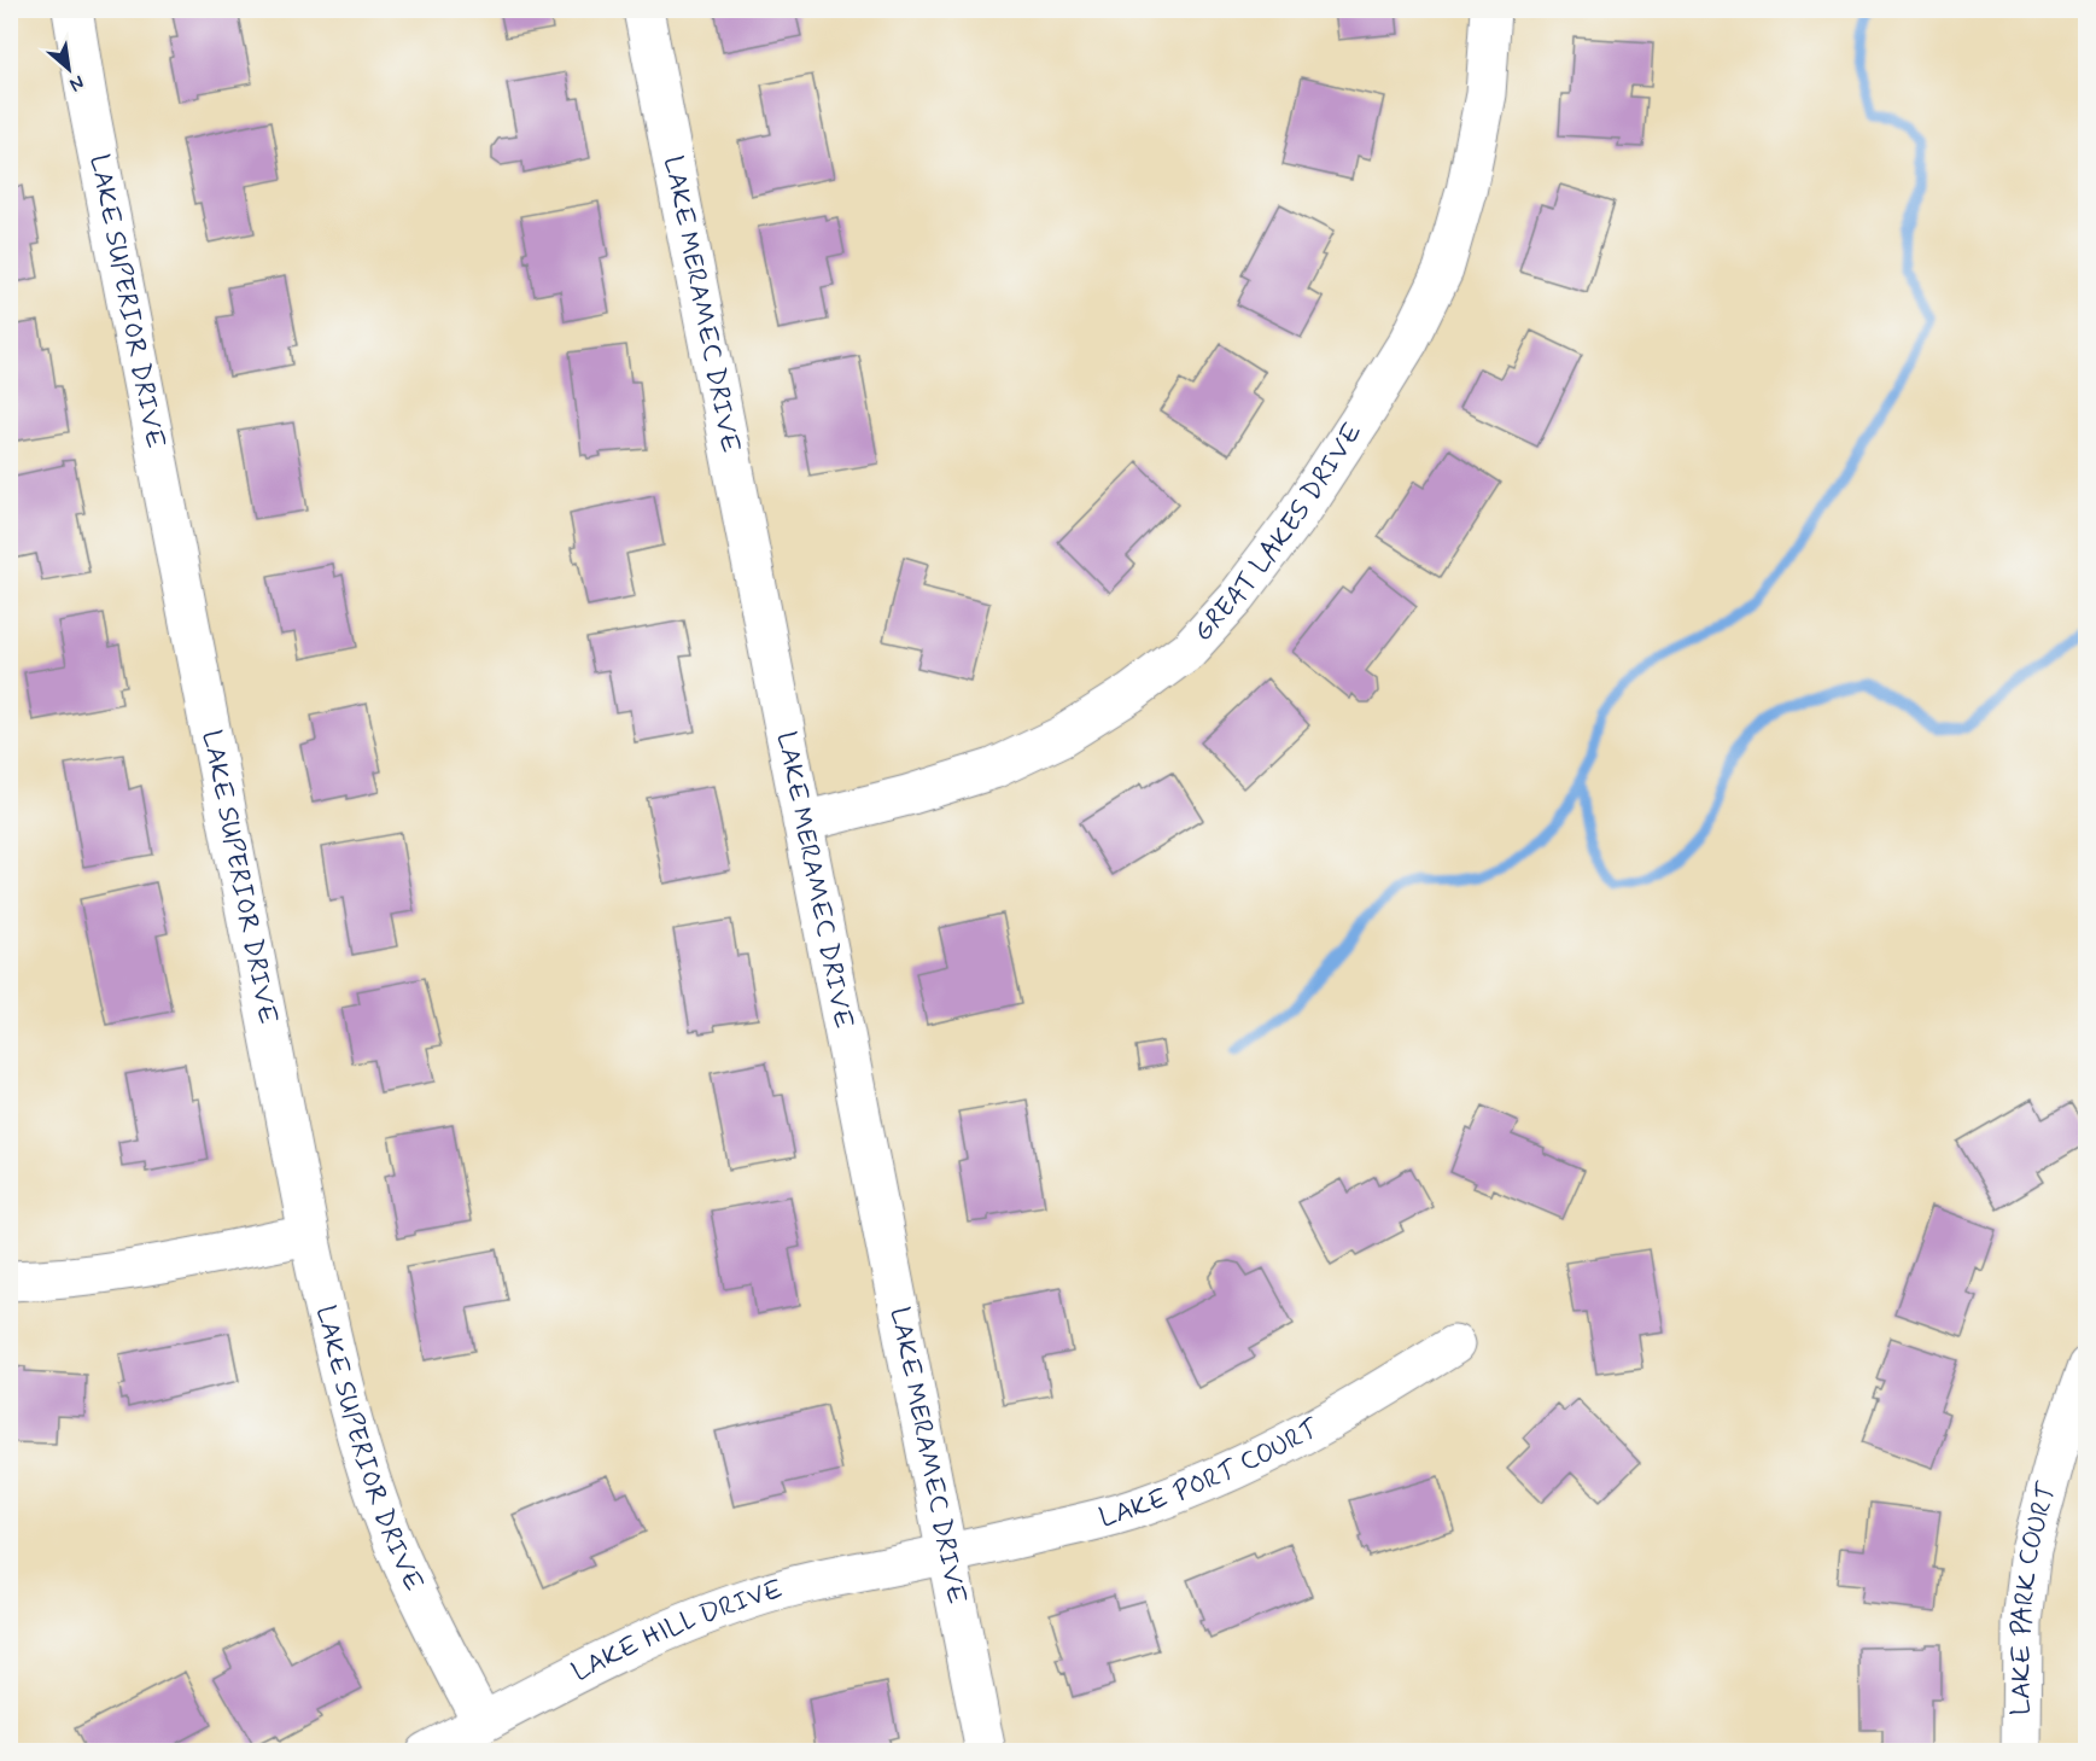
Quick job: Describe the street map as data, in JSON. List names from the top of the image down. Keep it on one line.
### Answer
{"streets":{"street":["LAKE SUPERIOR DRIVE","LAKE MERAMEC DRIVE","GREAT LAKES DRIVE","LAKE PORT COURT","LAKE PARK COURT","LAKE HILL DRIVE"]},"crossings":[["LAKE SUPERIOR DRIVE","LAKE HILL DRIVE"],["LAKE MERAMEC DRIVE","GREAT LAKES DRIVE"],["LAKE MERAMEC DRIVE","LAKE PORT COURT"],["LAKE MERAMEC DRIVE","LAKE HILL DRIVE"],["LAKE PORT COURT","LAKE HILL DRIVE"]],"north":"bottom right"}
